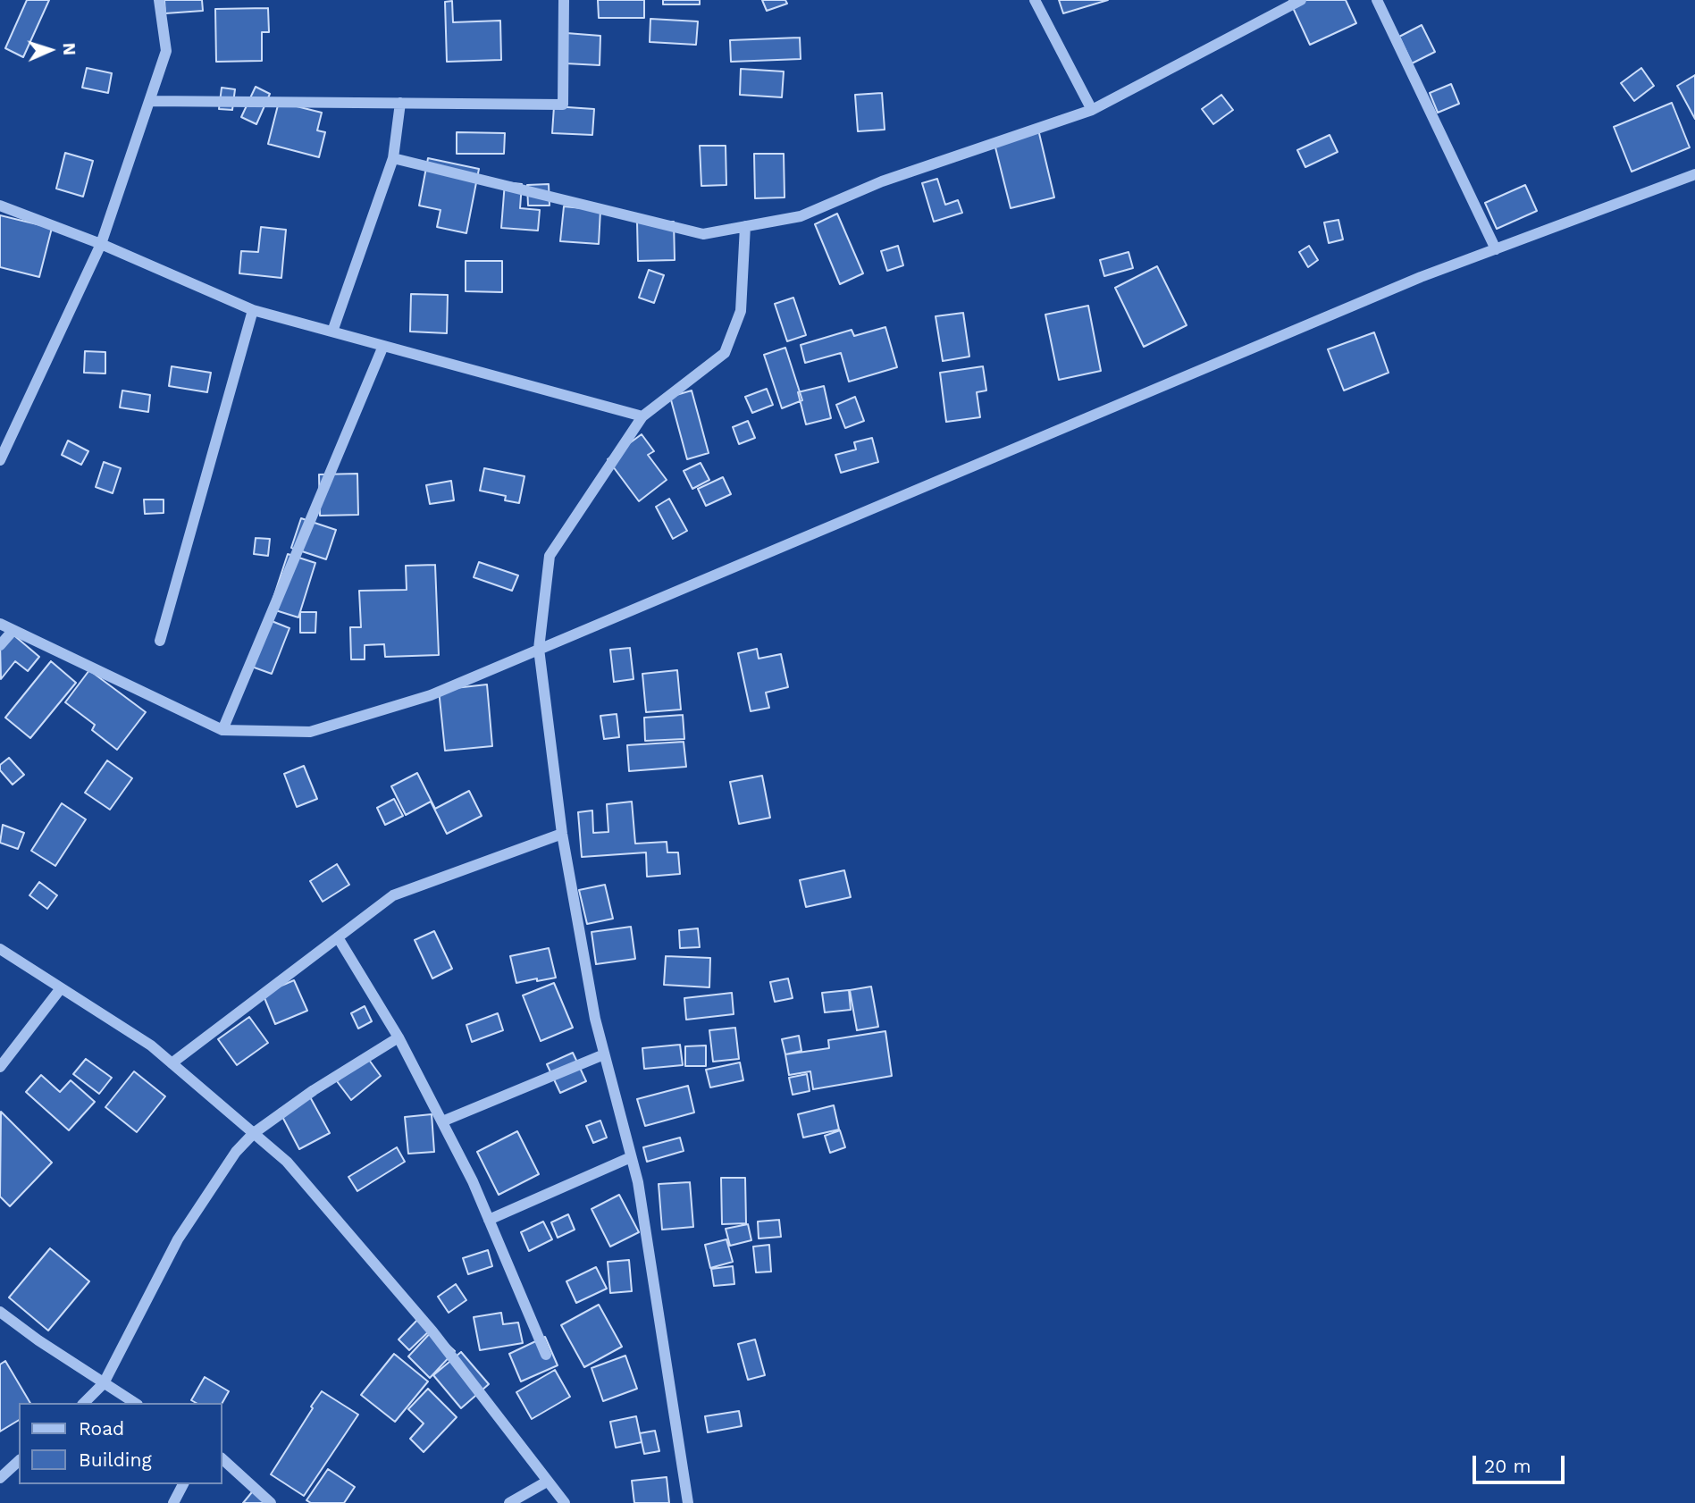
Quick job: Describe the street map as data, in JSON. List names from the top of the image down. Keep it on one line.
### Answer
{"legend":["Road","Building"],"scale_bar":"20 m","north":"right"}
